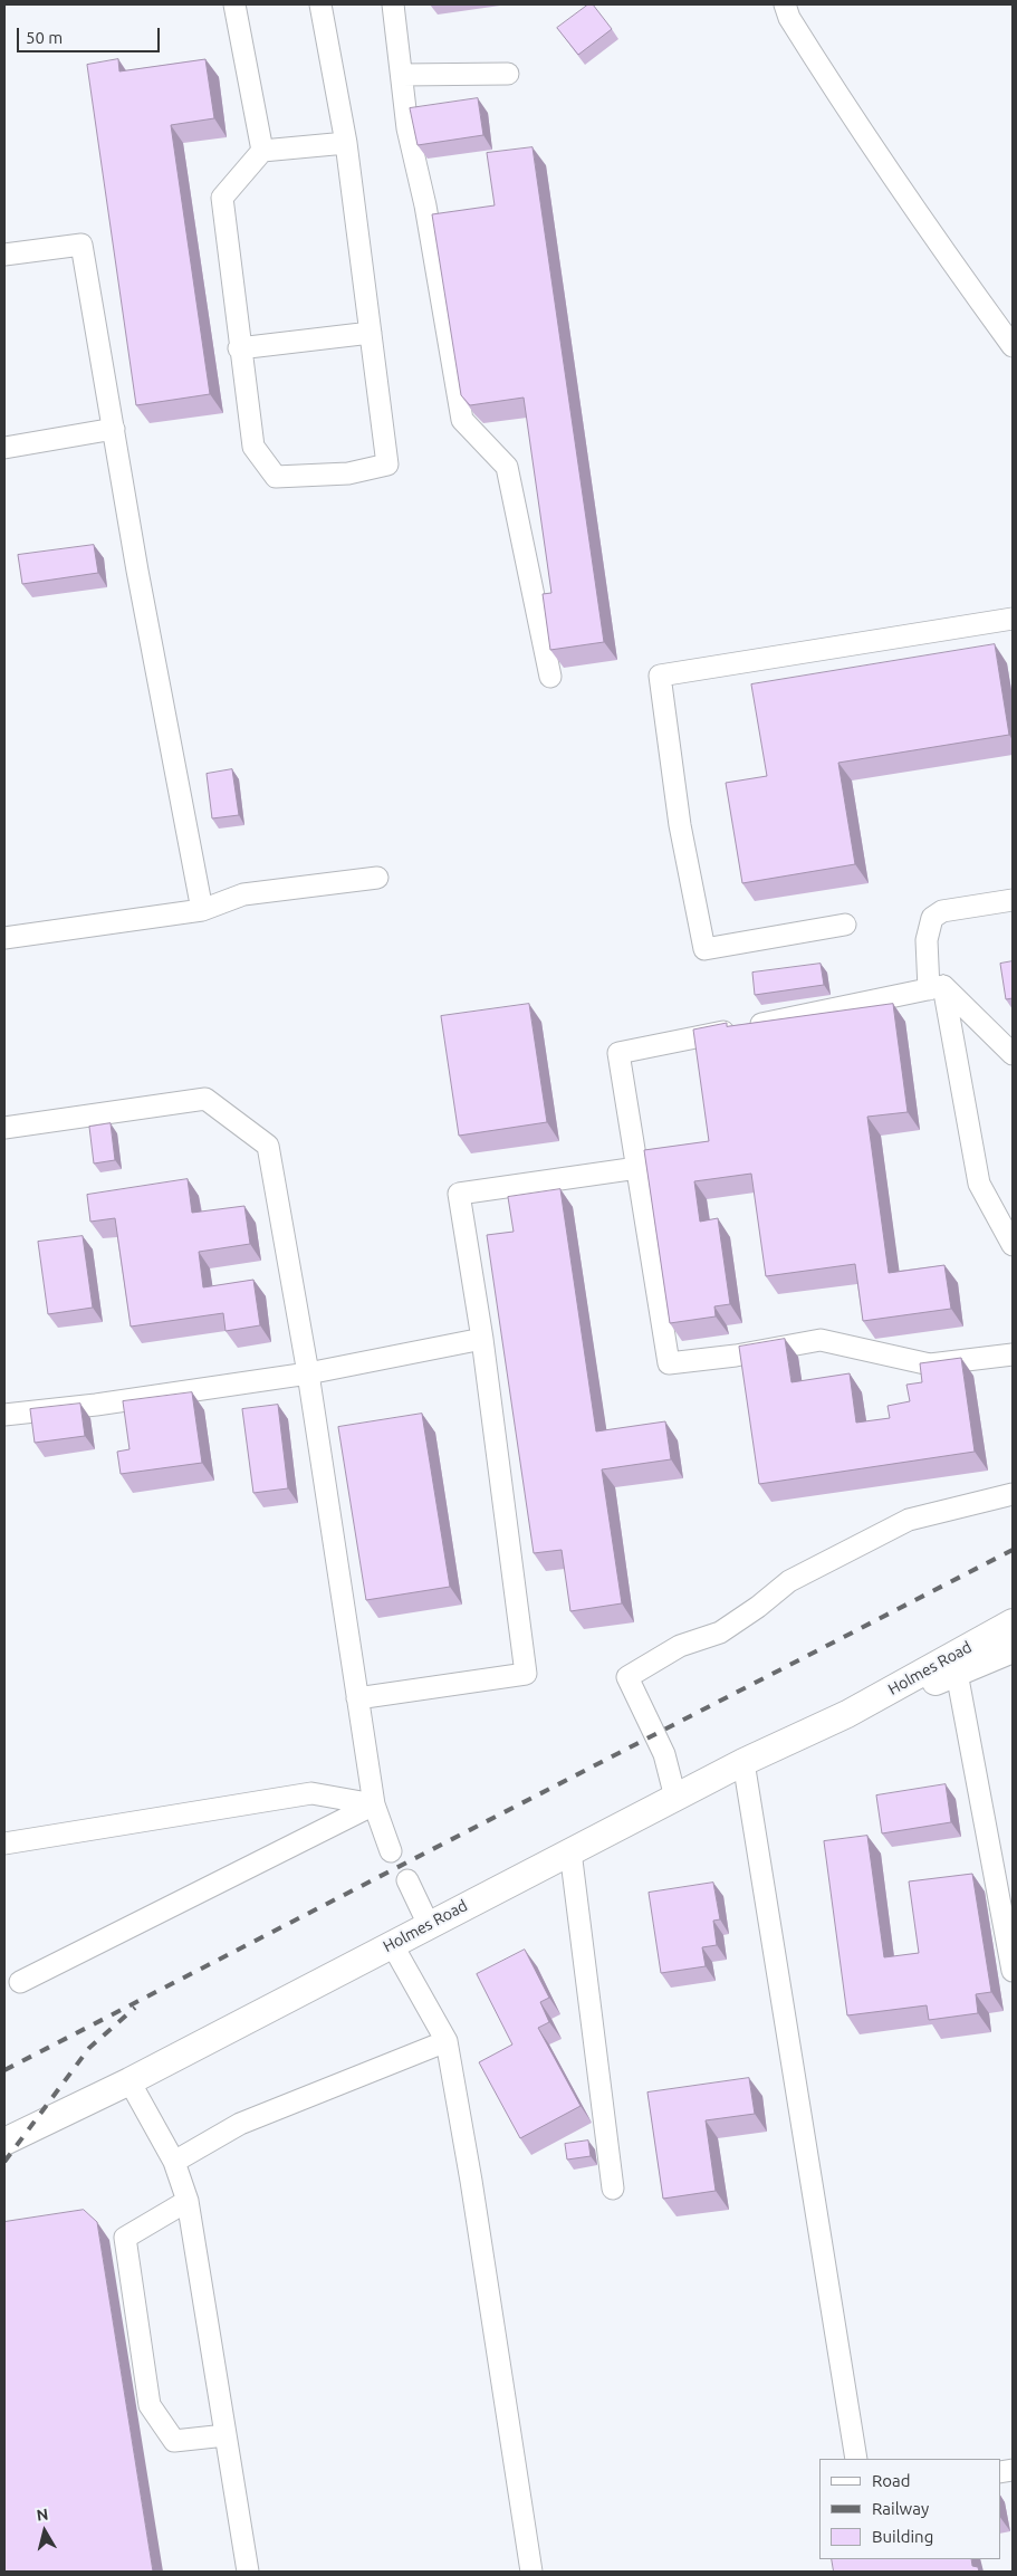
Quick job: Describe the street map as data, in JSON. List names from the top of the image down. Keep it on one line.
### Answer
{"streets":{"main road":["Holmes Road"]},"legend":["Road","Railway","Building"],"scale_bar":"50 m","north":"top"}
